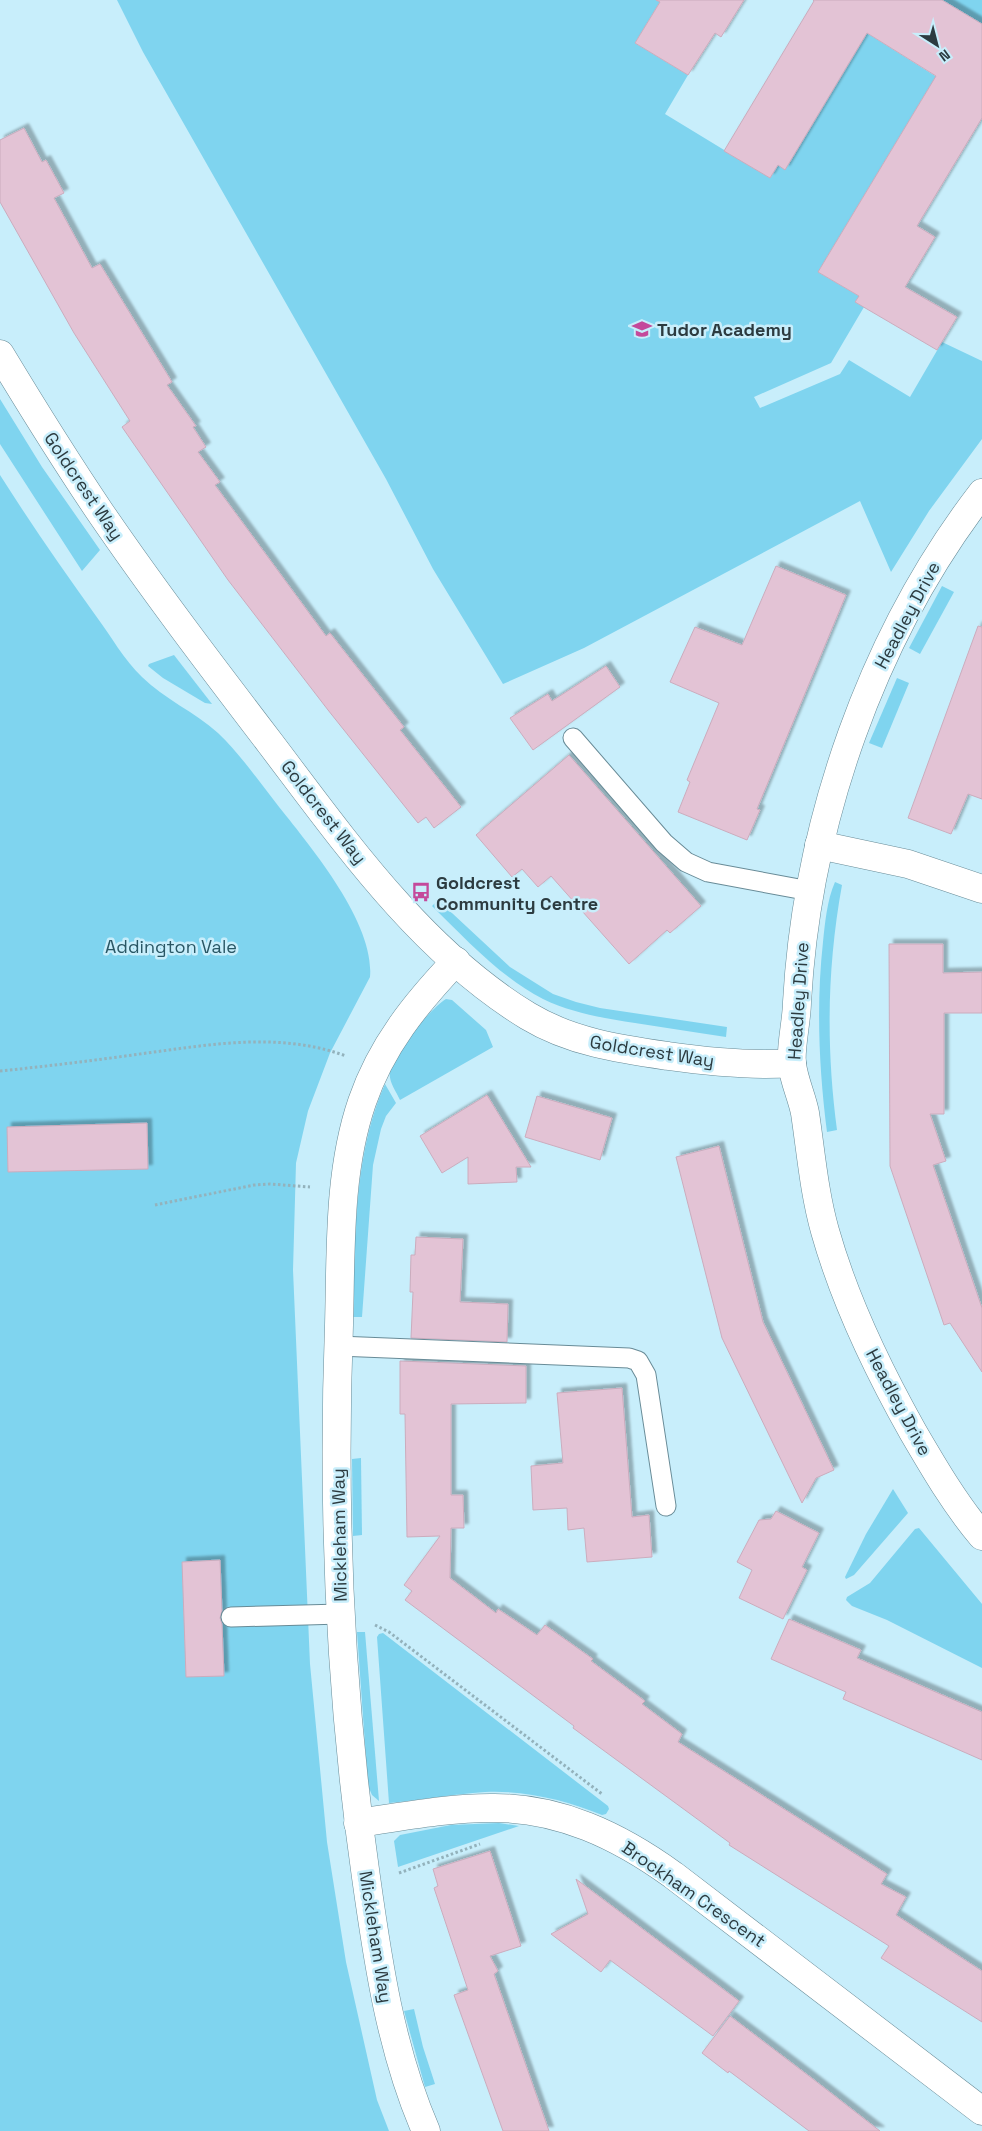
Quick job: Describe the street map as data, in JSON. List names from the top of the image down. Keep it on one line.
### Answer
{"streets":{"street":["Goldcrest Way","Headley Drive","Mickleham Way","Brockham Crescent"]},"crossings":[["Goldcrest Way","Headley Drive"],["Goldcrest Way","Mickleham Way"],["Mickleham Way","Brockham Crescent"]],"parks":["Addington Vale"],"places":{"school or university":["Tudor Academy"],"bus stop":["Goldcrest Community Centre"]},"north":"bottom right"}
